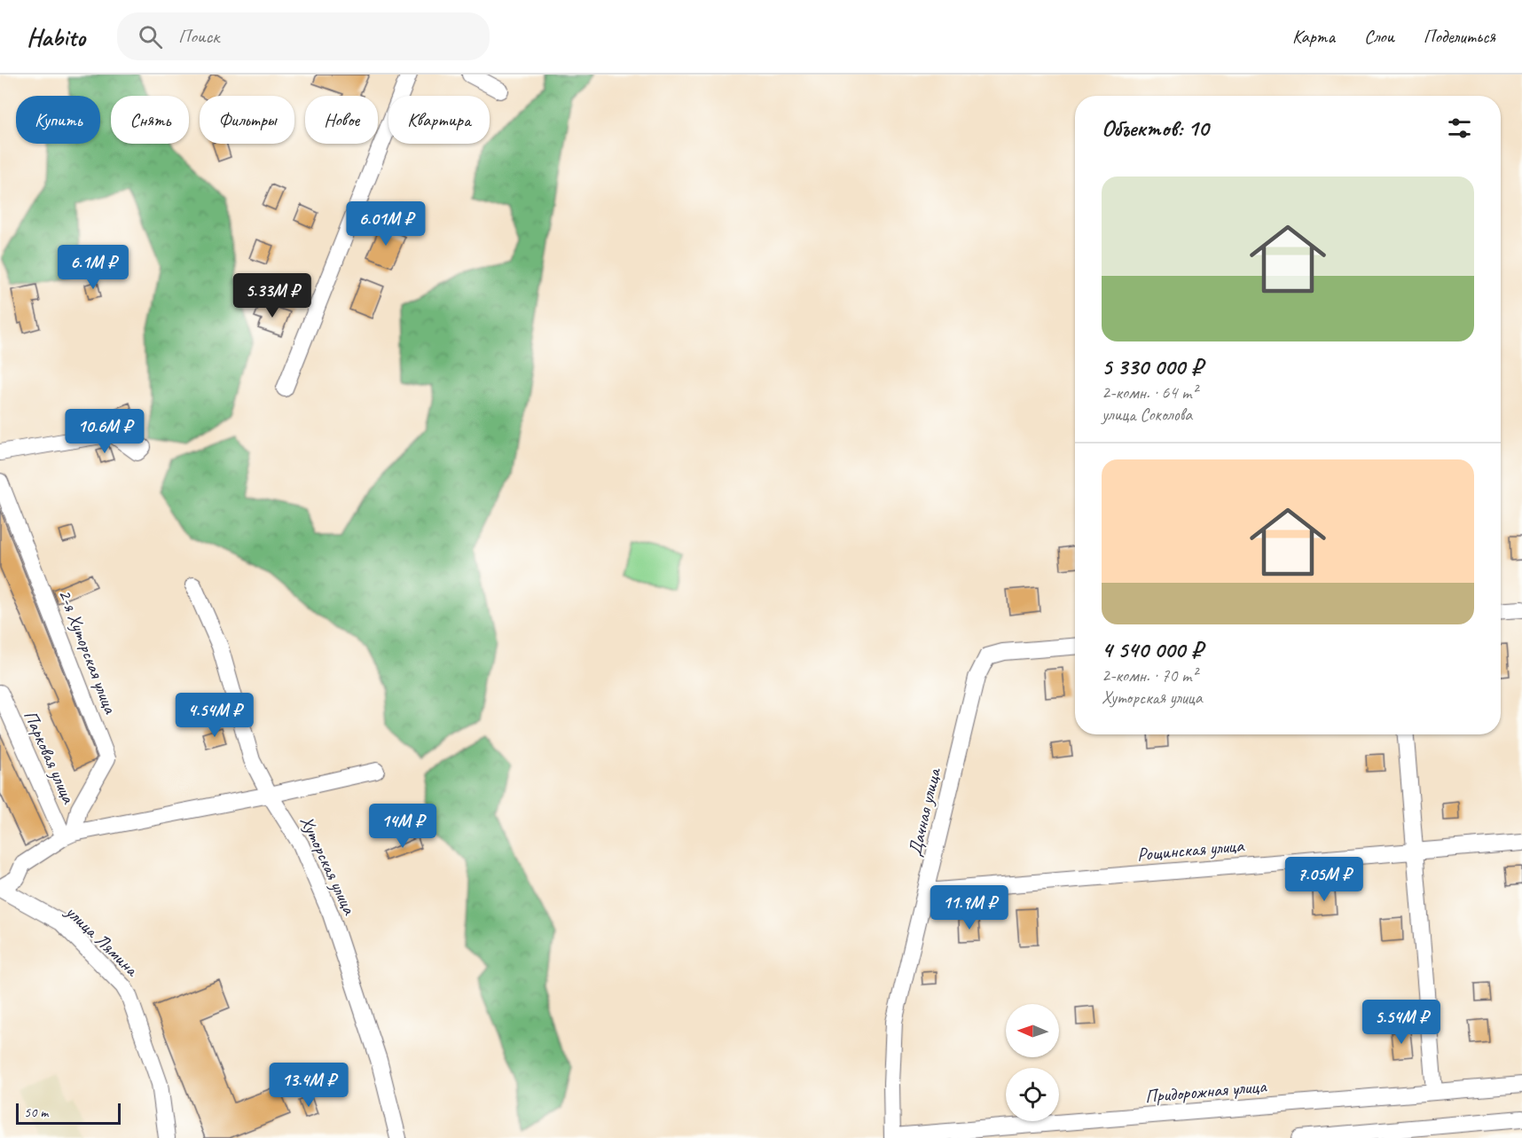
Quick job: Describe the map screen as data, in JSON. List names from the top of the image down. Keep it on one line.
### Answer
{"streets":{"street":["2-я Хуторская улица","Парковая улица","Дачная улица","Рощинская улица","Хуторская улица","улица Лямина","Придорожная улица"]},"crossings":[["2-я Хуторская улица","Парковая улица"],["Дачная улица","Рощинская улица"],["Дачная улица","Придорожная улица"]],"scale_bar":"50 m","north":"left","page":{"header":"Habito","search":"Поиск","nav":["Карта","Слои","Поделиться"],"chip":["Купить","Снять","Фильтры","Новое","Квартира"],"heading":"Объектов: 10","list":[{"name":"5 330 000 ₽","note":"2-комн. · 64 m² · улица Соколова"},{"name":"4 540 000 ₽","note":"2-комн. · 70 m² · Хуторская улица"}],"price":["6.01M ₽","6.1M ₽","5.33M ₽","10.6M ₽","4.54M ₽","14M ₽","7.05M ₽","11.9M ₽","5.54M ₽","13.4M ₽"],"scale":"50 m"}}
